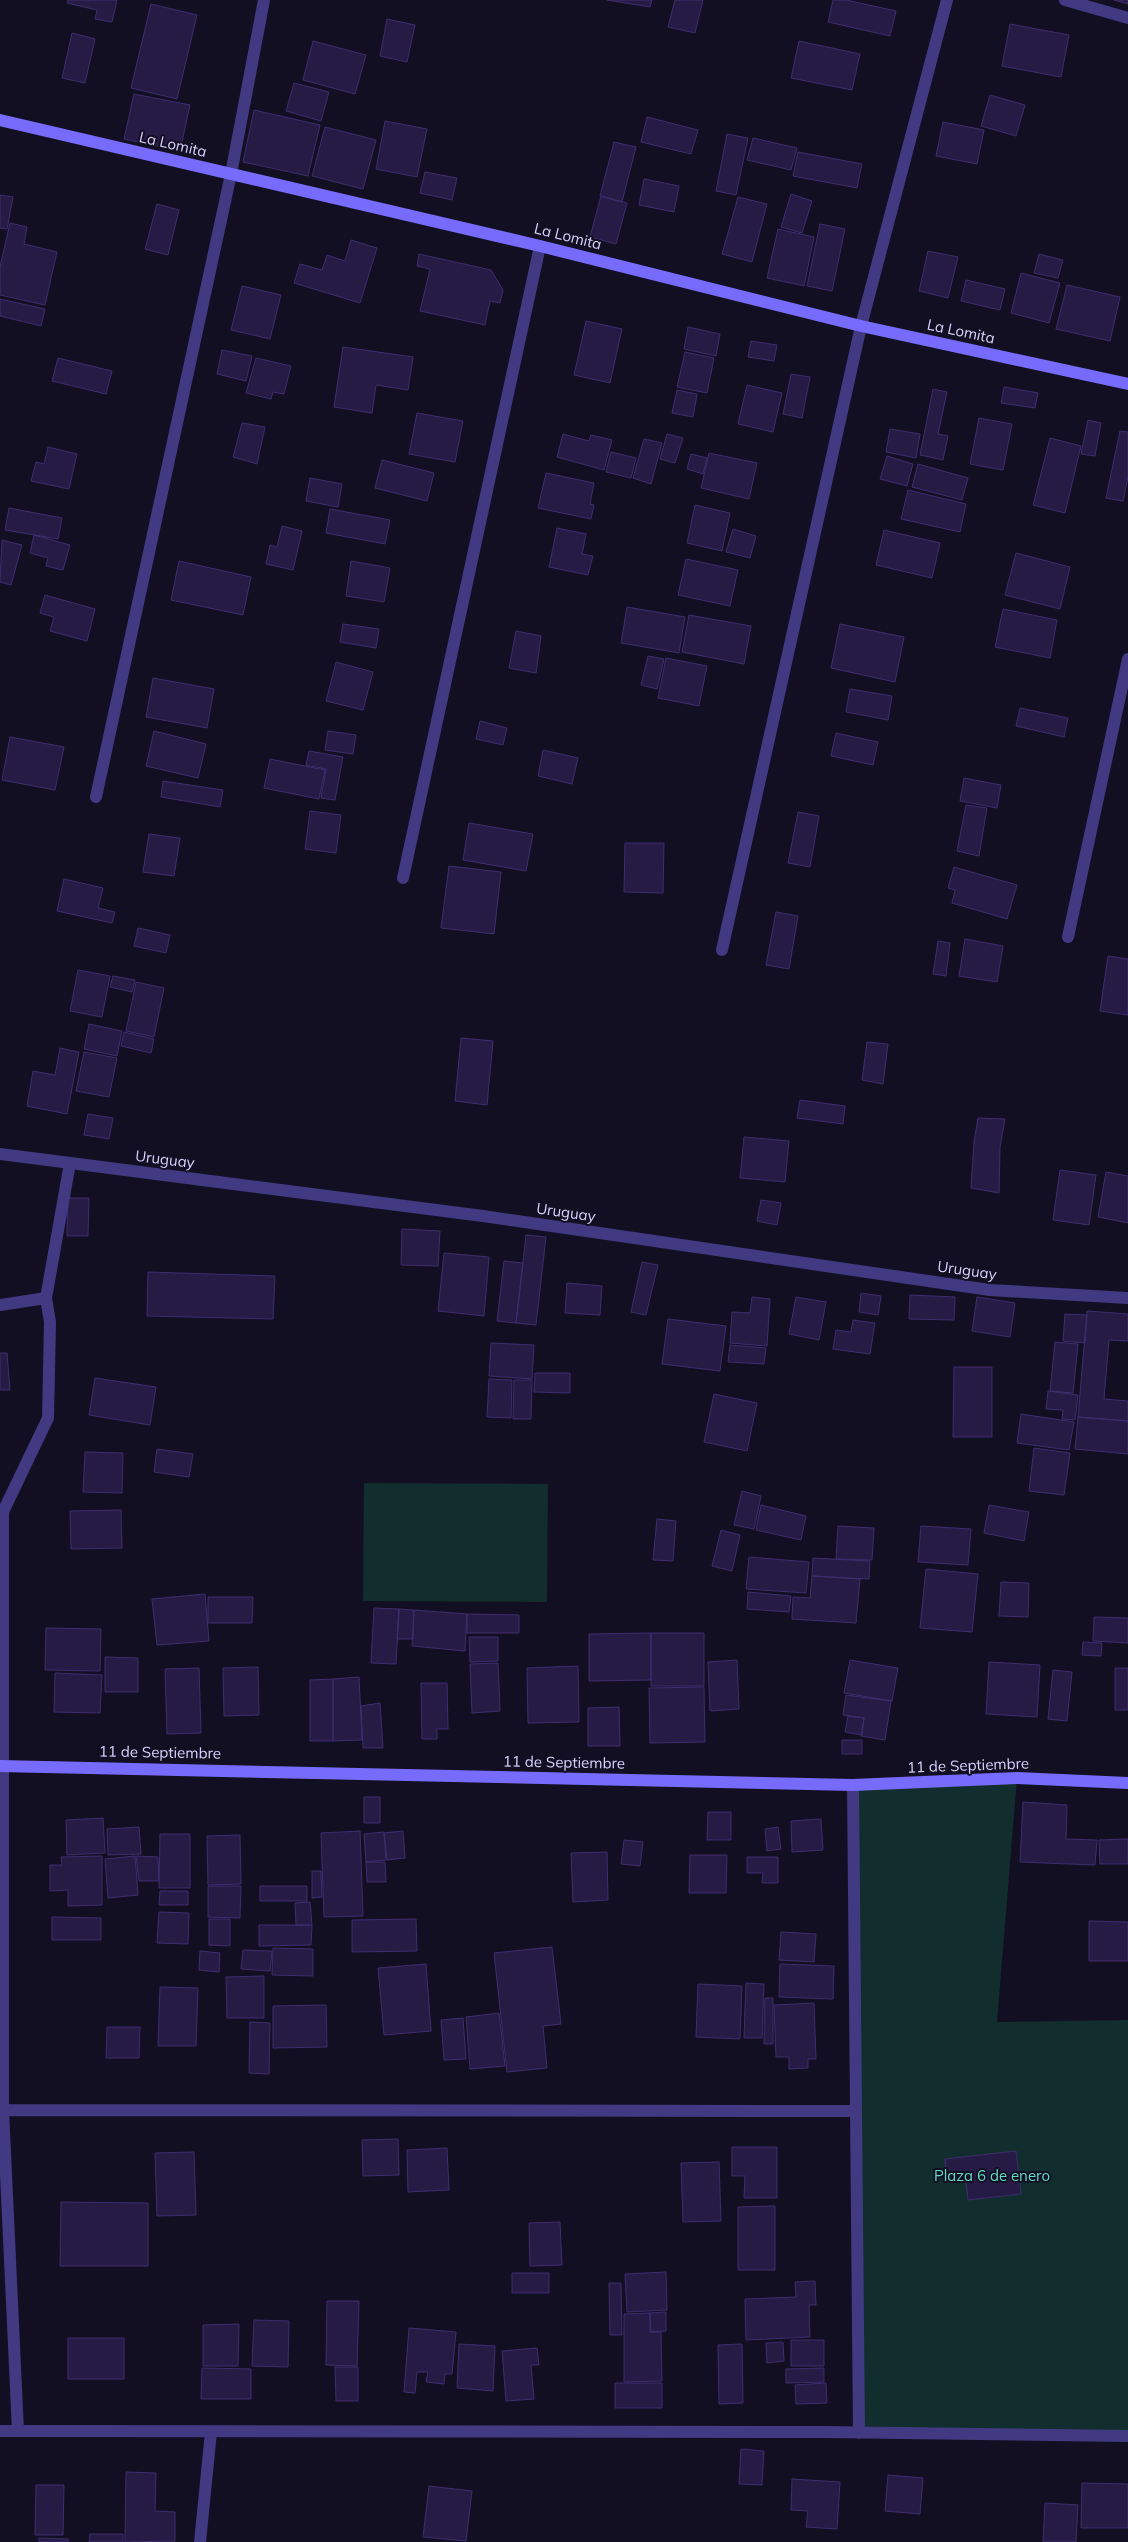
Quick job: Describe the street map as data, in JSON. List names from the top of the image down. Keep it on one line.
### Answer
{"streets":{"street":["La Lomita","Uruguay","11 de Septiembre"]},"parks":["Plaza 6 de enero"]}
